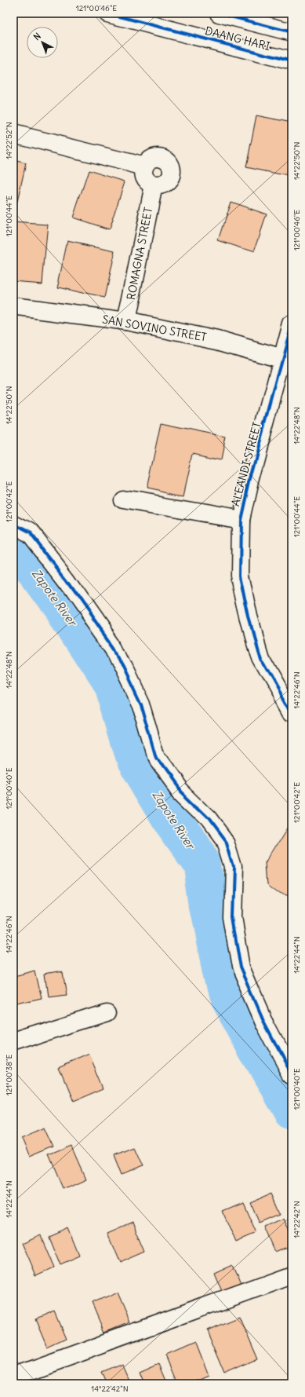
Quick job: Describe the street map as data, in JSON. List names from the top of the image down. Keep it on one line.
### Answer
{"streets":{"street":["DAANG HARI","ROMAGNA STREET","SAN SOVINO STREET","ALEANDI STREET"]},"crossings":[["ROMAGNA STREET","SAN SOVINO STREET"],["SAN SOVINO STREET","ALEANDI STREET"]],"water":["Zapote River"],"north":"top left","coordinates":["121°00'46\"E","14°22'52\"N","14°22'50\"N","121°00'44\"E","14°22'48\"N","121°00'42\"E","14°22'46\"N","121°00'40\"E","14°22'44\"N","121°00'38\"E","14°22'42\"N"]}
